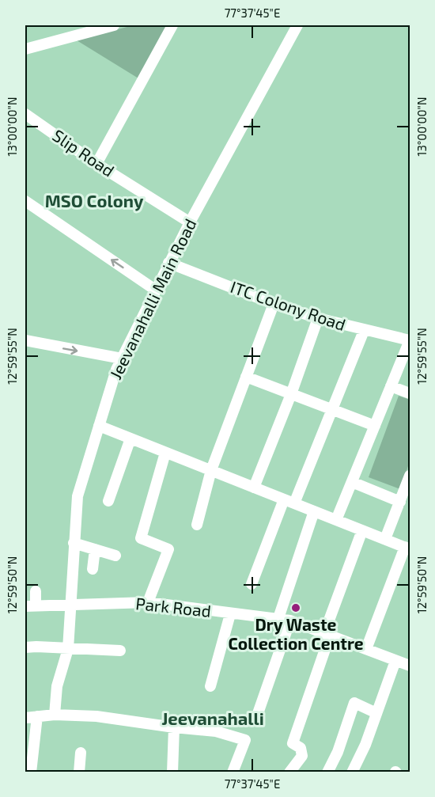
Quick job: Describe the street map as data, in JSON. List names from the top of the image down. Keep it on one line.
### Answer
{"streets":{"street":["Slip Road","Jeevanahalli Main Road","ITC Colony Road","Park Road"]},"crossings":[["Slip Road","Jeevanahalli Main Road"],["Jeevanahalli Main Road","ITC Colony Road"],["Jeevanahalli Main Road","Park Road"]],"districts":["MSO Colony","Jeevanahalli"],"places":["Dry Waste Collection Centre"],"coordinates":["77°37'45\"E","13°00'00\"N","12°59'55\"N","12°59'50\"N"]}
